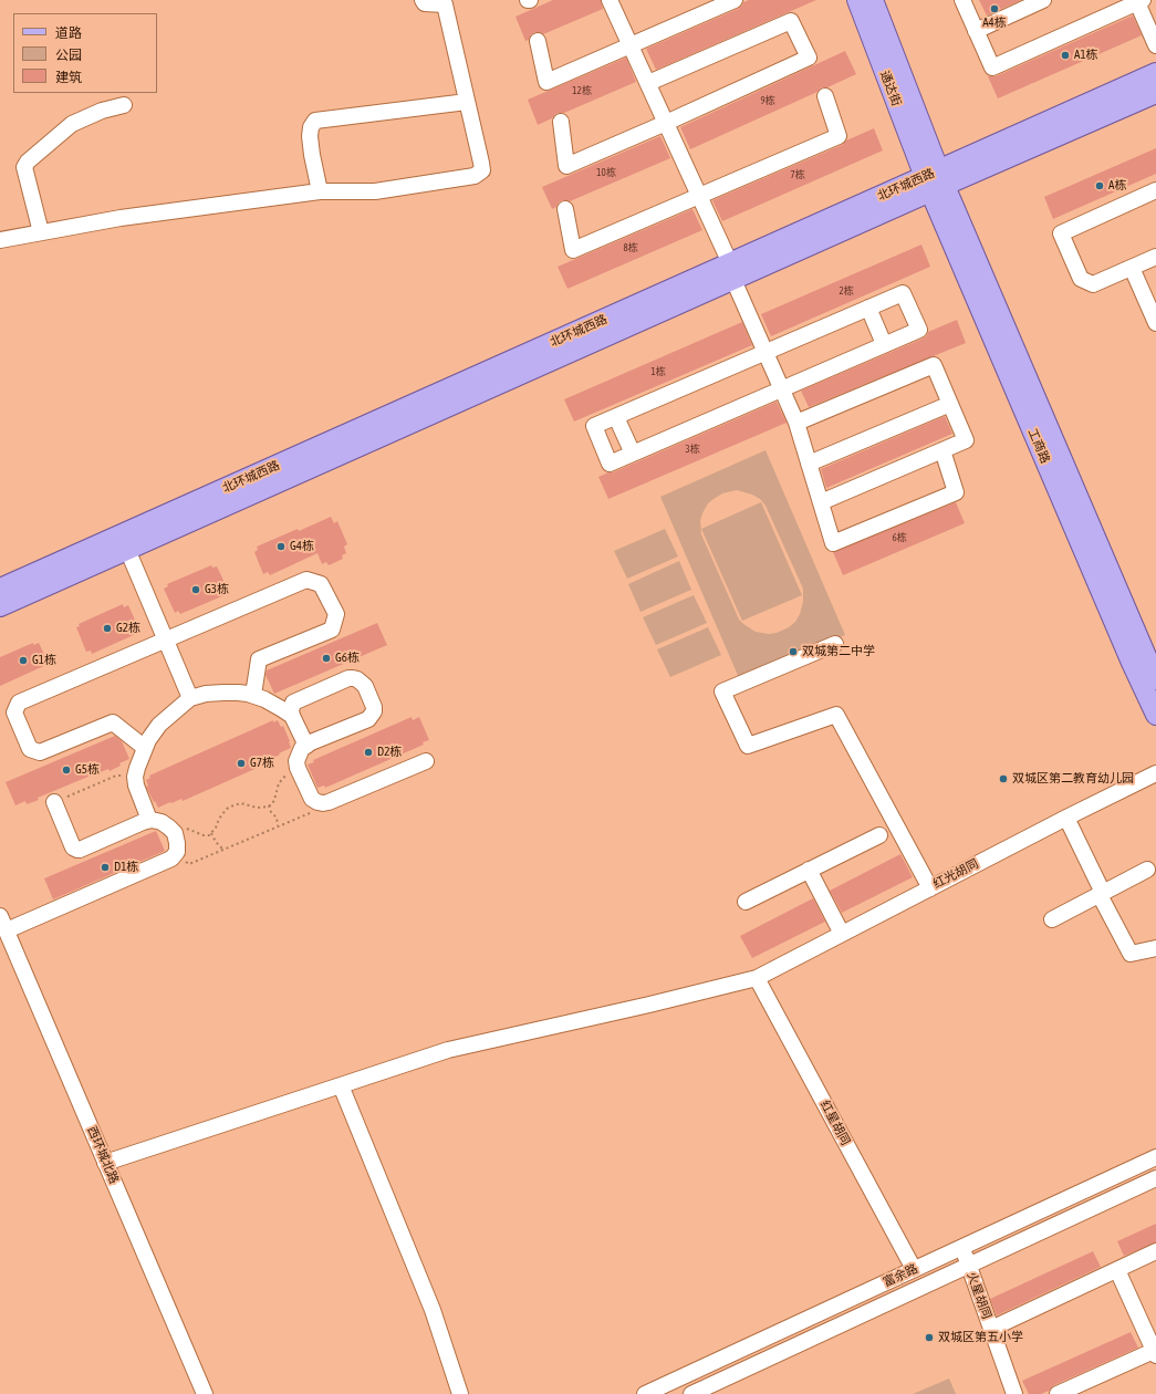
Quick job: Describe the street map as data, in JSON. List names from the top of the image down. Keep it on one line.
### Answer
{"streets":{"main road":["通达街","北环城西路","工商路"],"street":["红光胡同","红星胡同","西环城北路","富余路","火星胡同"]},"crossings":[["通达街","北环城西路"],["通达街","工商路"],["北环城西路","工商路"],["红光胡同","红星胡同"],["红光胡同","西环城北路"],["红星胡同","富余路"],["富余路","火星胡同"]],"places":["A4栋","A1栋","A栋","G4栋","G3栋","G2栋","双城第二中学","G6栋","G1栋","D2栋","G7栋","G5栋","双城区第二教育幼儿园","D1栋","双城区第五小学"],"house_numbers":["12栋","9栋","10栋","7栋","8栋","2栋","1栋","3栋","6栋"],"legend":["道路","公园","建筑"]}
